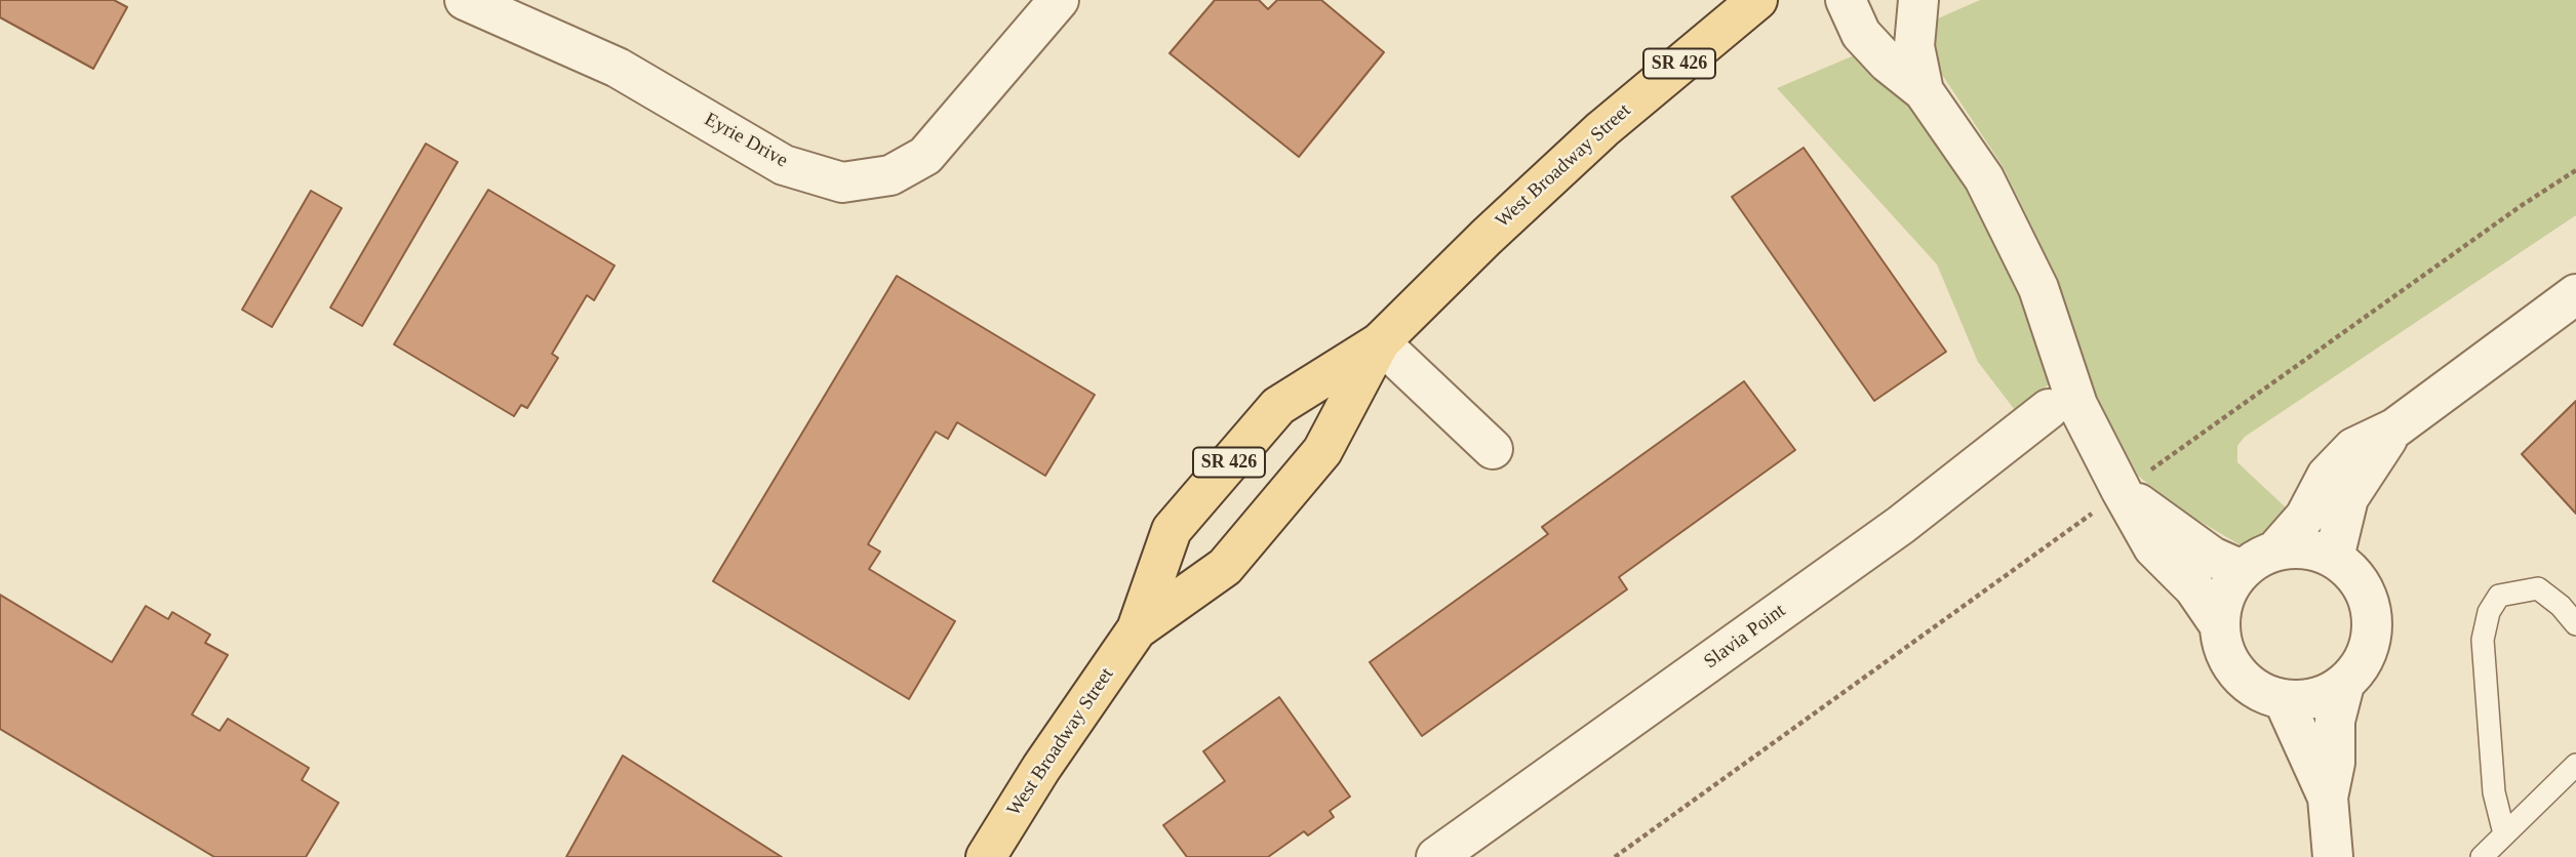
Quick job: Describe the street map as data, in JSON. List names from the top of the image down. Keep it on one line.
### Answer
{"streets":{"main road":["SR 426","West Broadway Street"],"street":["Eyrie Drive","Slavia Point"]}}
